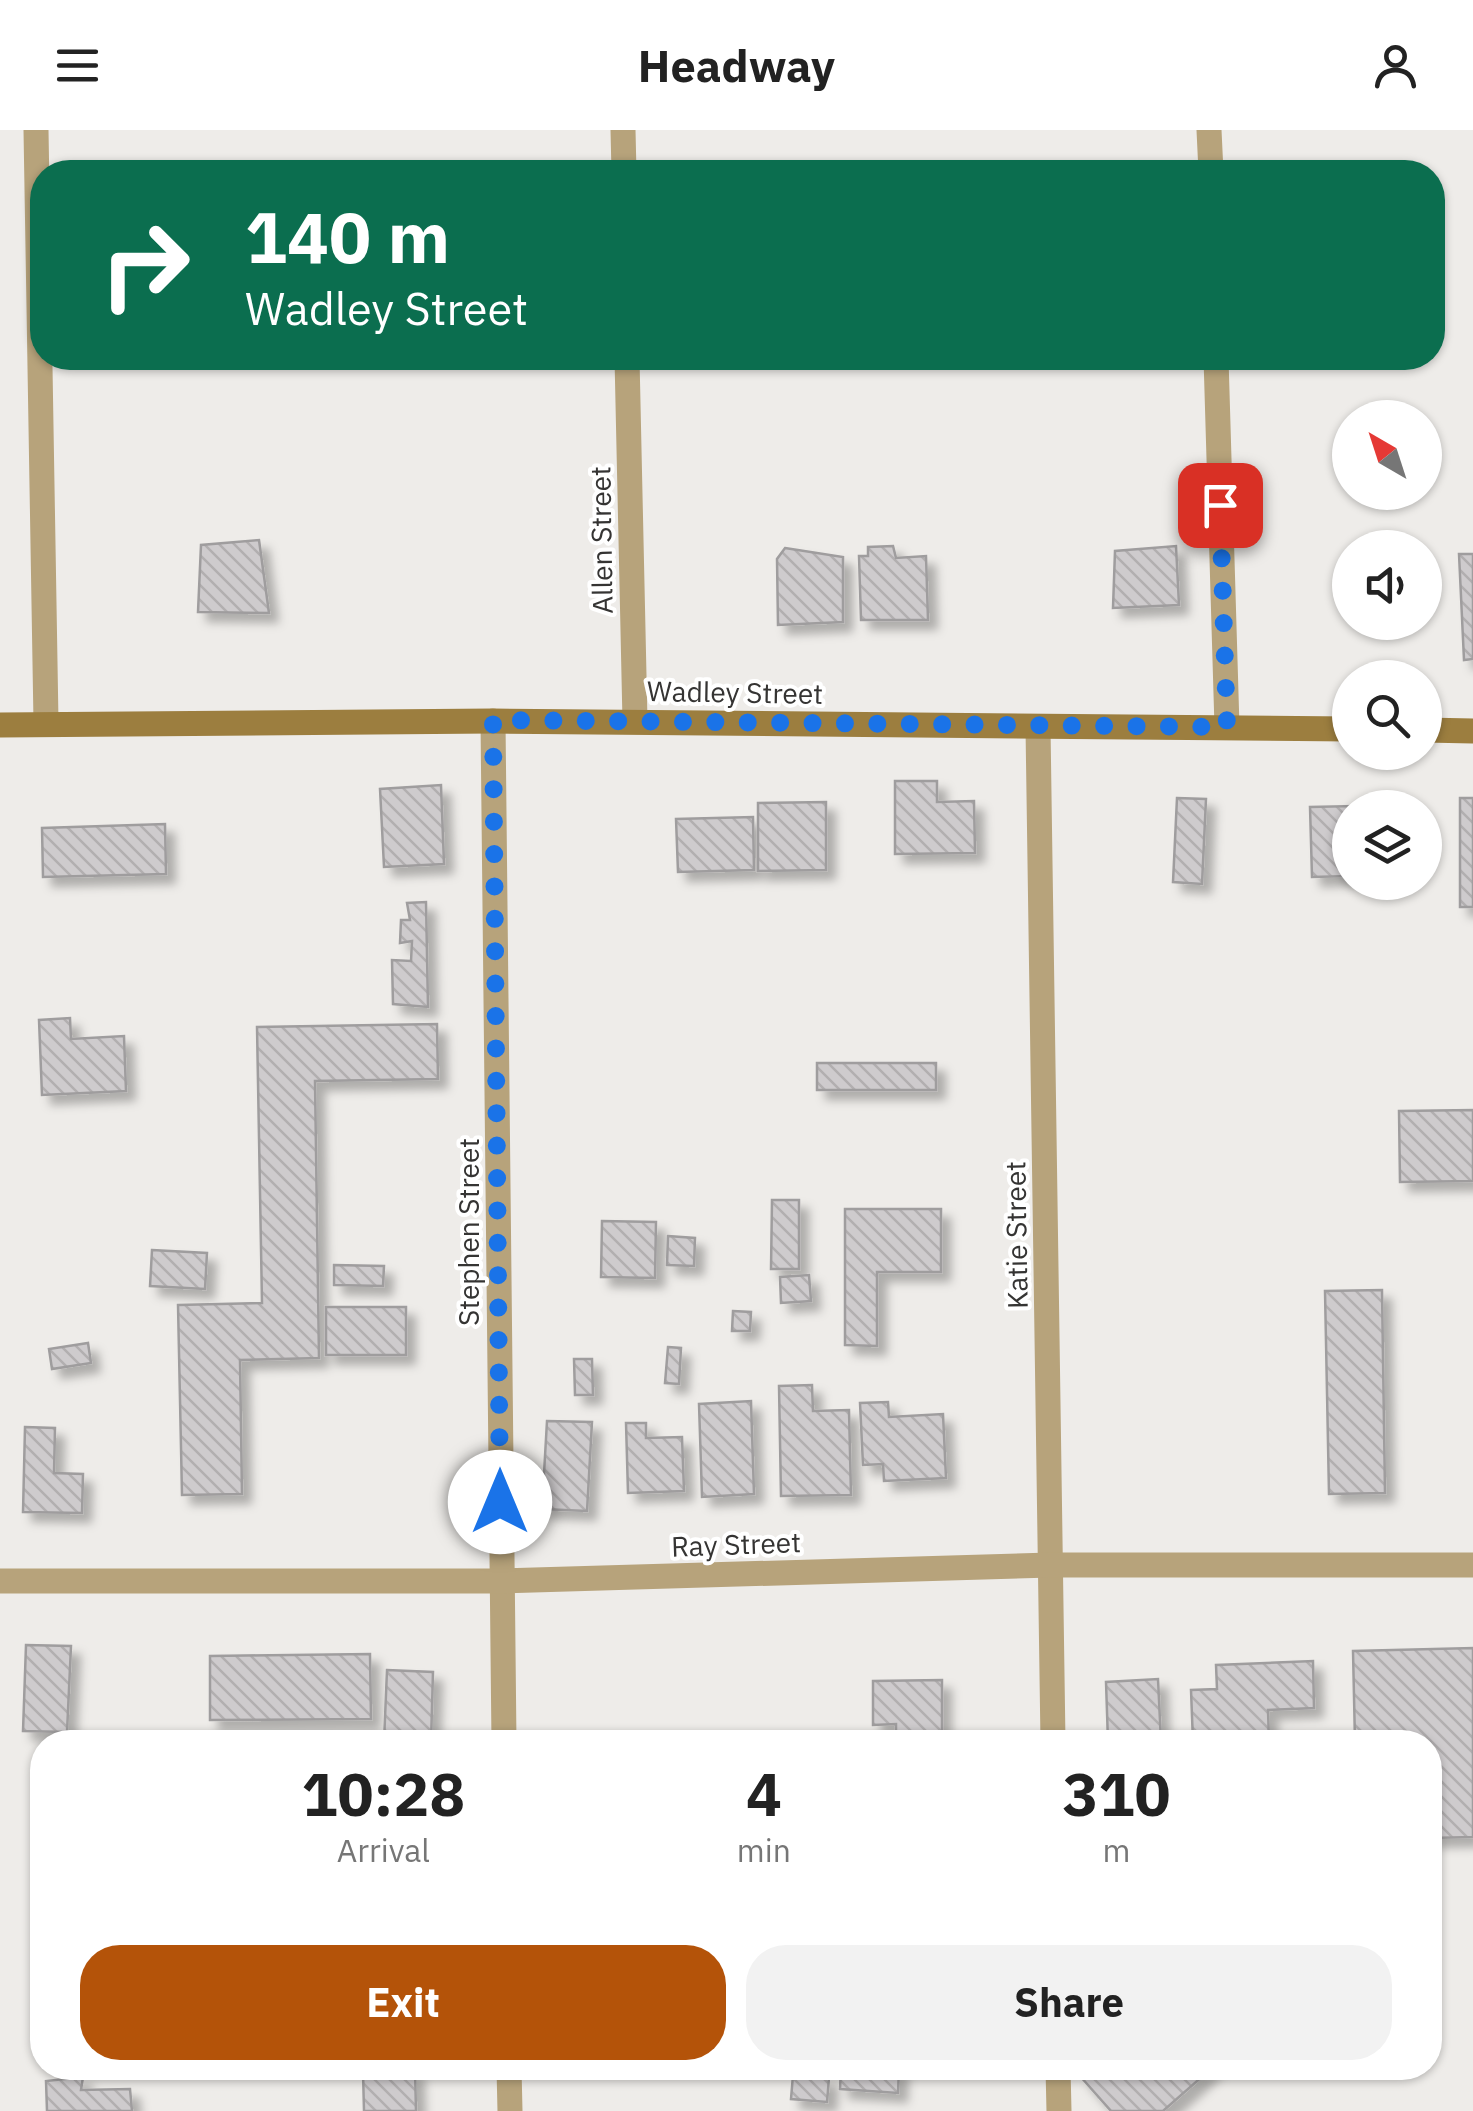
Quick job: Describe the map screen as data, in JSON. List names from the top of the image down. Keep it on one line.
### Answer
{"streets":{"street":["Allen Street","Wadley Street","Stephen Street","Katie Street","Ray Street"]},"crossings":[["Allen Street","Wadley Street"],["Wadley Street","Stephen Street"],["Wadley Street","Katie Street"],["Stephen Street","Ray Street"],["Katie Street","Ray Street"]],"north":"top left","page":{"header":"Headway","turn":["140 m","Wadley Street"],"eta":["10:28","Arrival","4","min","310","m"],"buttons":["Exit","Share"]}}
